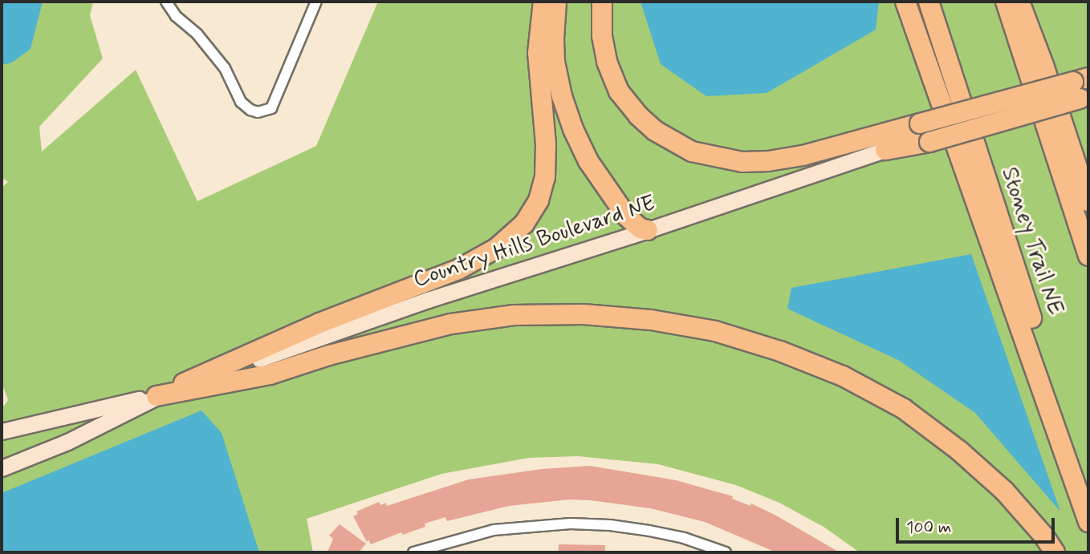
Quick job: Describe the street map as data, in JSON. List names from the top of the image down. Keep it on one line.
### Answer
{"streets":{"highway":["Stoney Trail NE"],"main road":["Country Hills Boulevard NE"]},"scale_bar":"100 m"}
